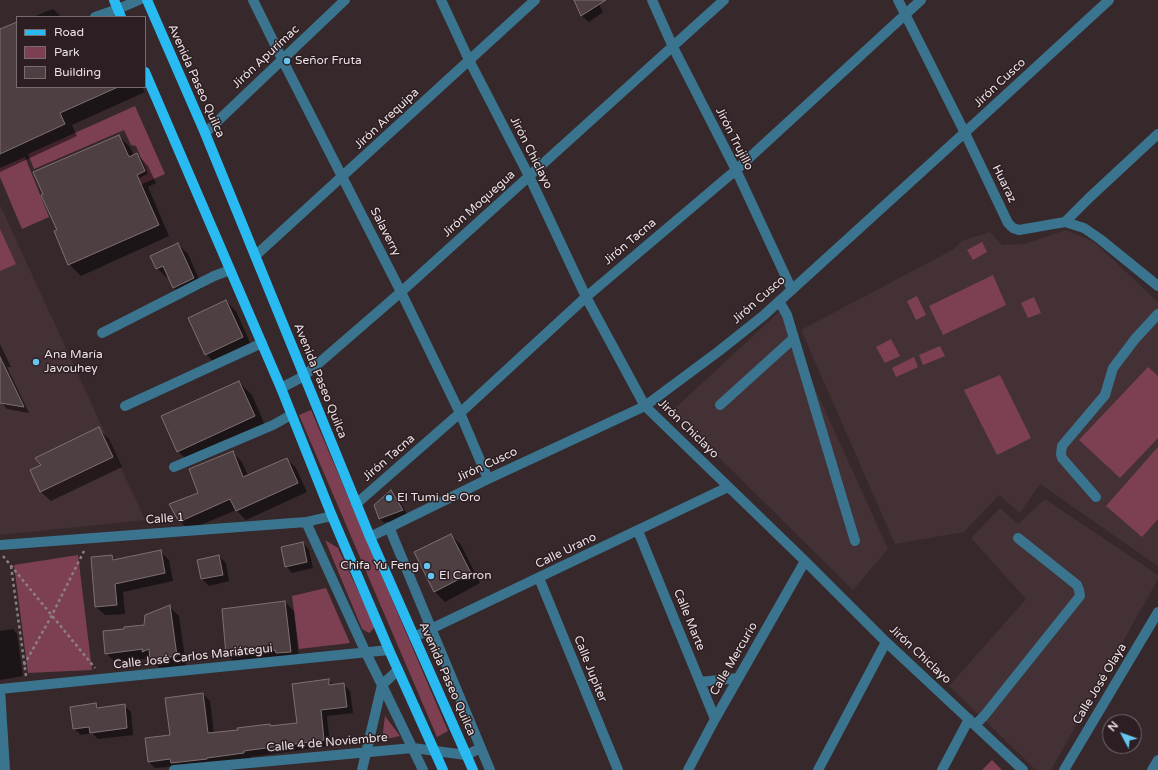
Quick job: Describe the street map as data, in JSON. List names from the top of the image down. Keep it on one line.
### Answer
{"streets":{"main road":["Avenida Paseo Quilca"],"street":["Jirón Apurímac","Jirón Cusco","Jirón Arequipa","Jirón Trujillo","Jirón Chiclayo","Huaraz","Jirón Moquegua","Salaverry","Jirón Tacna","Calle 1","Calle Urano","Calle Marte","Calle José Carlos Mariátegui","Calle Mercurio","Calle Jupiter","Calle José Olaya","Calle 4 de Noviembre"]},"crossings":[["Jirón Apurímac","Avenida Paseo Quilca"],["Jirón Apurímac","Salaverry"],["Avenida Paseo Quilca","Jirón Cusco"],["Avenida Paseo Quilca","Jirón Arequipa"],["Avenida Paseo Quilca","Jirón Moquegua"],["Avenida Paseo Quilca","Jirón Tacna"],["Avenida Paseo Quilca","Calle Urano"],["Avenida Paseo Quilca","Calle 4 de Noviembre"],["Jirón Cusco","Jirón Trujillo"],["Jirón Cusco","Jirón Chiclayo"],["Jirón Cusco","Huaraz"],["Jirón Cusco","Salaverry"],["Jirón Arequipa","Jirón Chiclayo"],["Jirón Arequipa","Salaverry"],["Jirón Trujillo","Jirón Moquegua"],["Jirón Trujillo","Jirón Tacna"],["Jirón Chiclayo","Jirón Moquegua"],["Jirón Chiclayo","Jirón Tacna"],["Jirón Chiclayo","Calle Urano"],["Jirón Chiclayo","Calle Mercurio"],["Huaraz","Jirón Tacna"],["Jirón Moquegua","Salaverry"],["Salaverry","Jirón Tacna"],["Calle Urano","Calle Marte"],["Calle Urano","Calle Jupiter"],["Calle Marte","Calle Mercurio"]],"places":["Señor Fruta","Ana María Javouhey","El Tumi de Oro","Chifa Yu Feng","El Carron"],"legend":["Road","Park","Building"],"north":"top left"}
